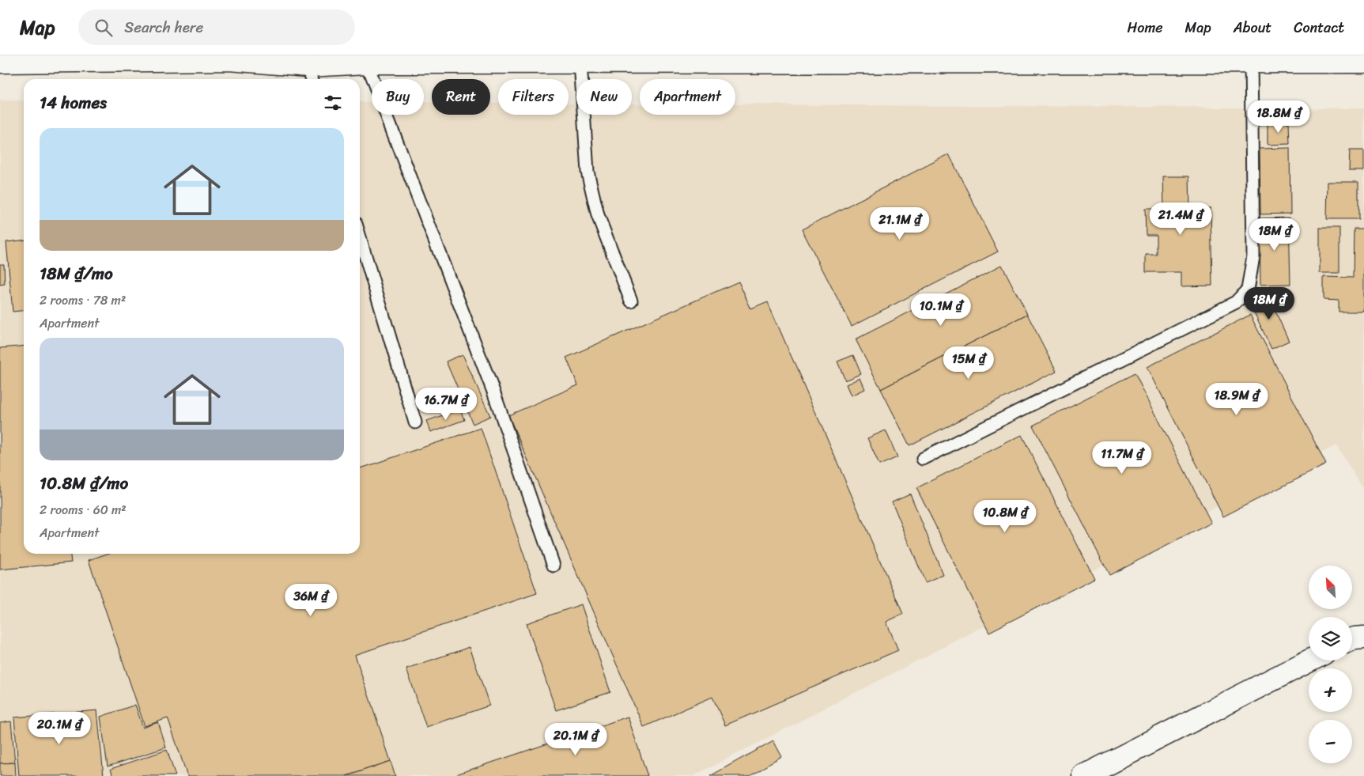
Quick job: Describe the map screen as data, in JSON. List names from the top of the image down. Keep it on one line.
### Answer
{"north":"top left","page":{"header":"Map","search":"Search here","nav":["Home","Map","About","Contact"],"chip":["Buy","Rent","Filters","New","Apartment"],"heading":"14 homes","price":["18.8M ₫","21.4M ₫","21.1M ₫","18M ₫","18M ₫","10.1M ₫","15M ₫","18.9M ₫","16.7M ₫","11.7M ₫","10.8M ₫","36M ₫","20.1M ₫","20.1M ₫"],"list":[{"name":"18M ₫/mo","note":"2 rooms · 78 m² · Apartment"},{"name":"10.8M ₫/mo","note":"2 rooms · 60 m² · Apartment"}],"map_buttons":["+","−"]}}
